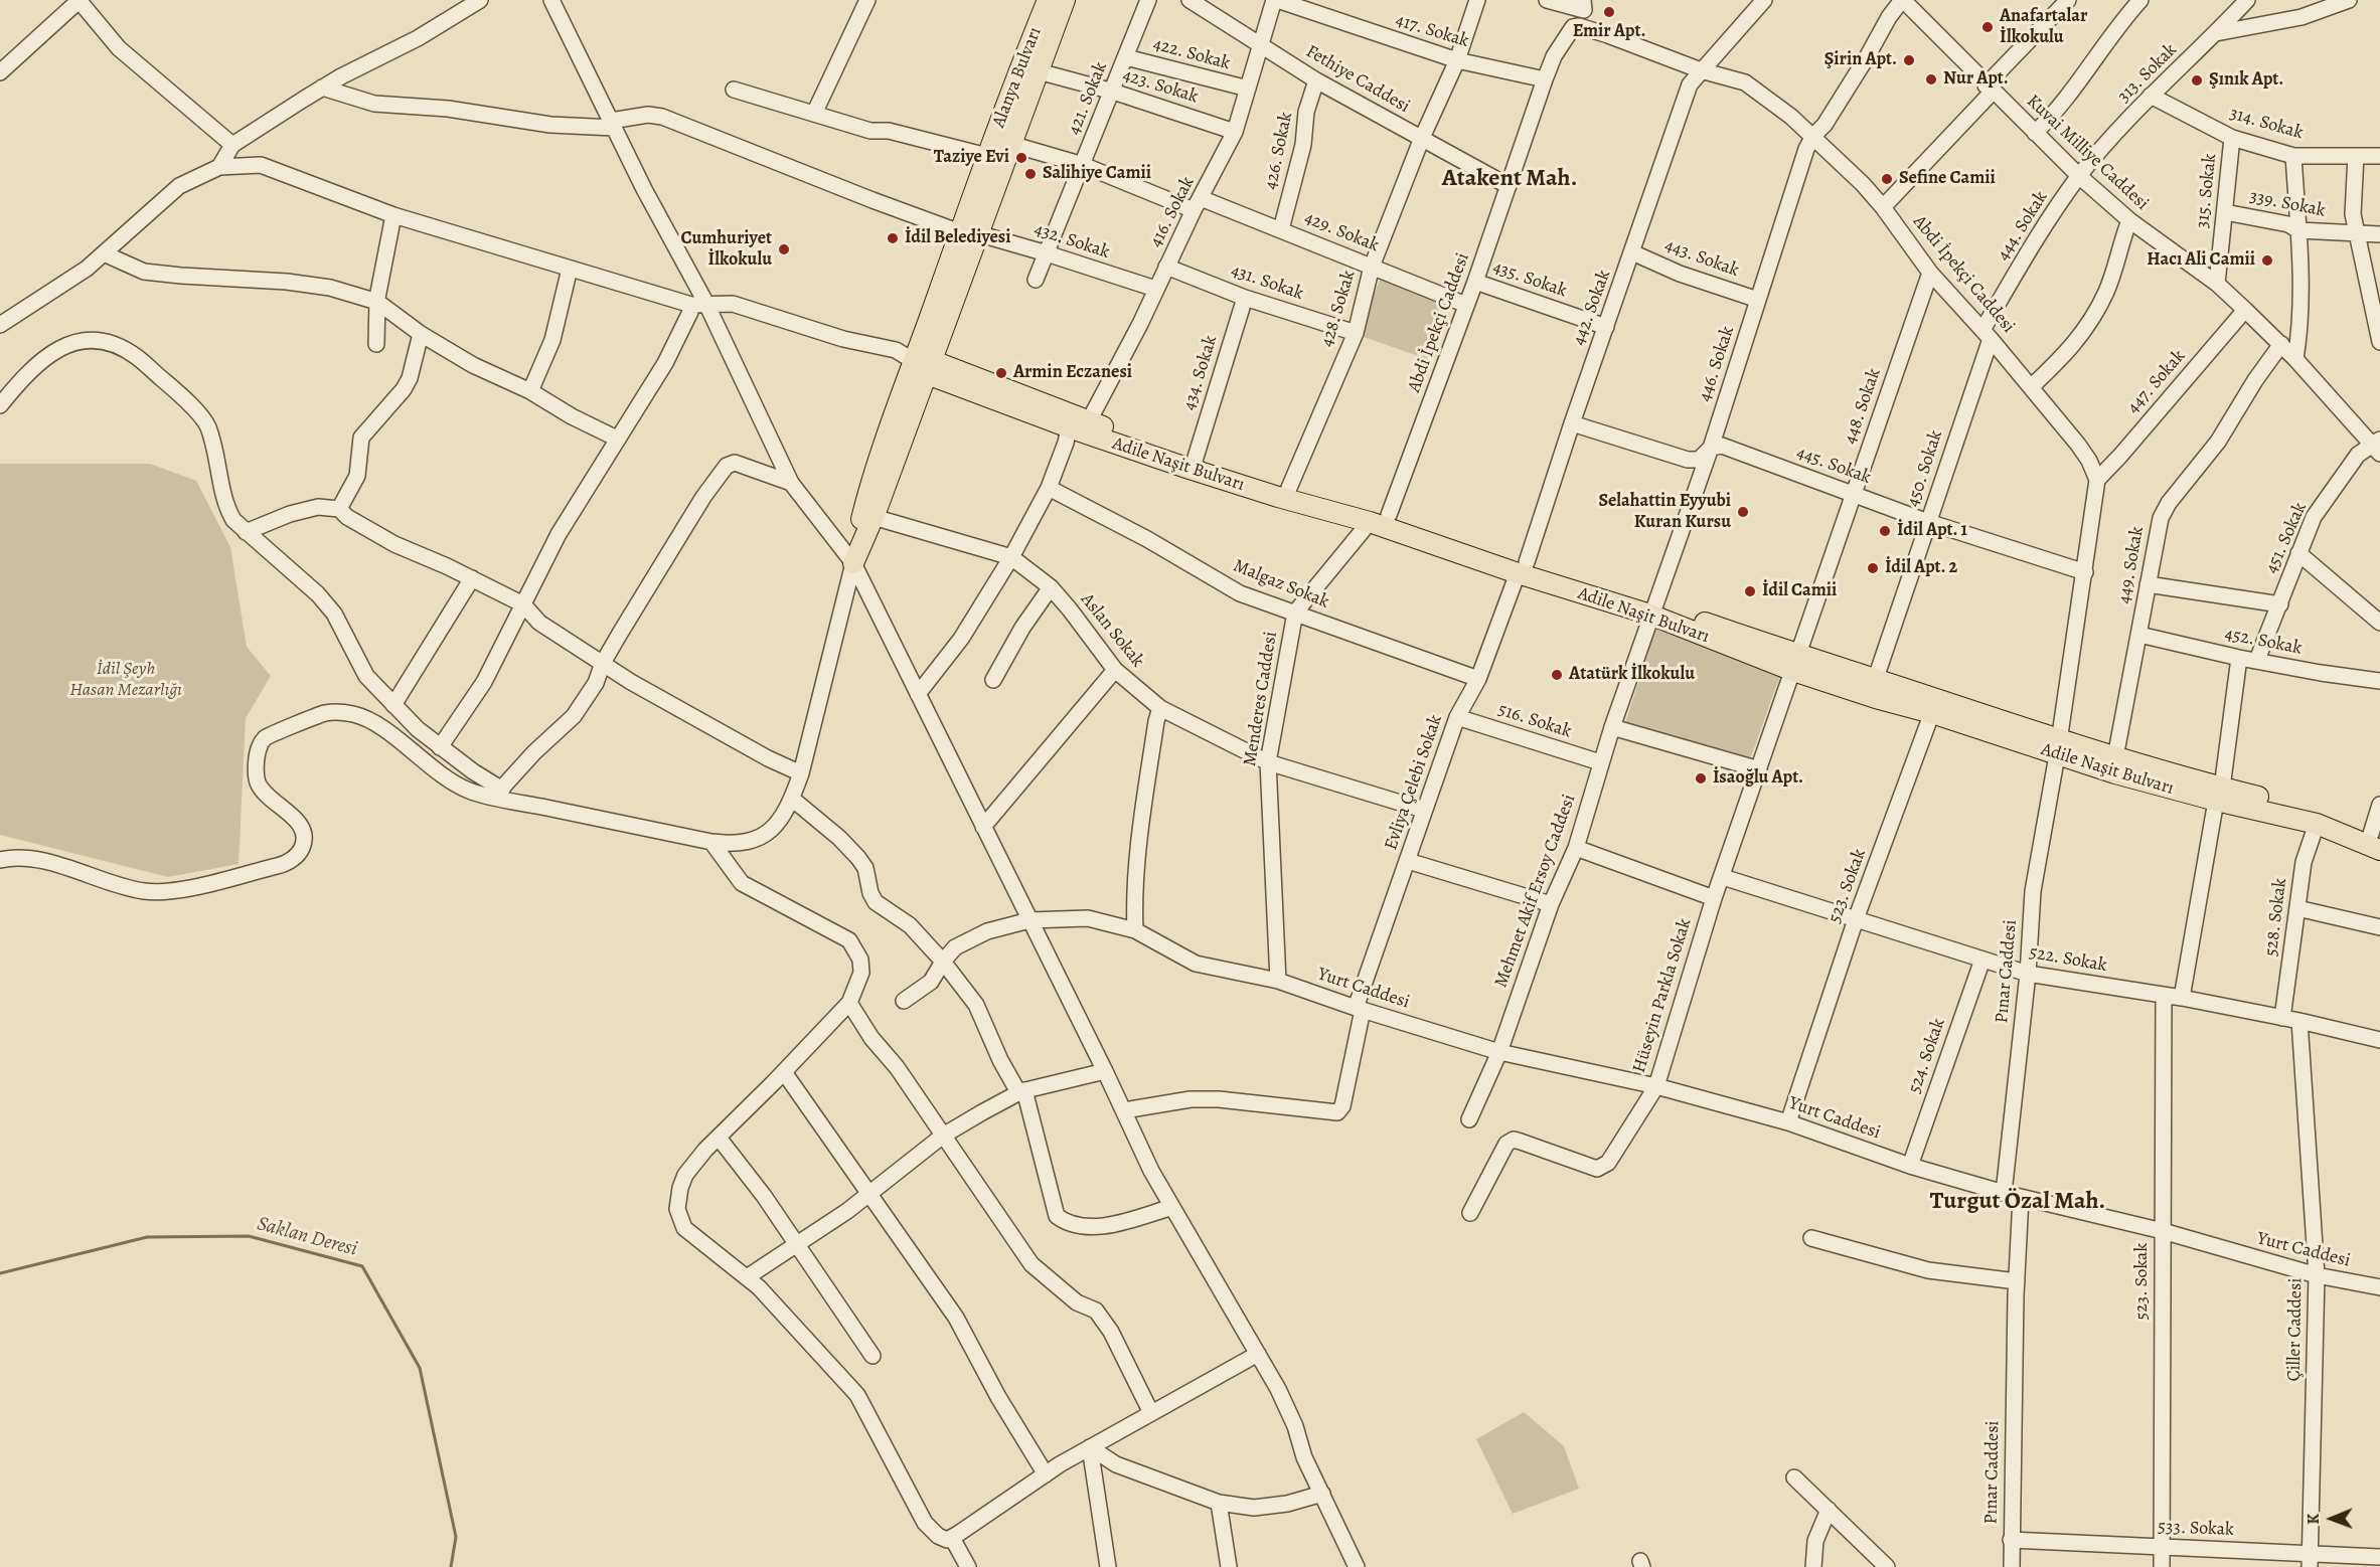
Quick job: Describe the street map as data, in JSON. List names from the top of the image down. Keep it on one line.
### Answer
{"streets":{"main road":["Alanya Bulvarı","Adile Naşit Bulvarı"],"street":["417. Sokak","422. Sokak","313. Sokak","Fethiye Caddesi","423. Sokak","421. Sokak","314. Sokak","426. Sokak","Kuvai Milliye Caddesi","315. Sokak","339. Sokak","416. Sokak","444. Sokak","429. Sokak","432. Sokak","443. Sokak","Abdi İpekçi Caddesi","435. Sokak","431. Sokak","442. Sokak","428. Sokak","446. Sokak","434. Sokak","447. Sokak","448. Sokak","445. Sokak","450. Sokak","451. Sokak","449. Sokak","Malgaz Sokak","Aslan Sokak","452. Sokak","Menderes Caddesi","516. Sokak","Evliya Çelebi Sokak","523. Sokak","Mehmet Akif Ersoy Caddesi","528. Sokak","522. Sokak","Pınar Caddesi","Yurt Caddesi","Hüseyin Parkla Sokak","524. Sokak","Çiller Caddesi","533. Sokak"]},"crossings":[["417. Sokak","416. Sokak"],["417. Sokak","Abdi İpekçi Caddesi"],["417. Sokak","428. Sokak"],["422. Sokak","421. Sokak"],["422. Sokak","416. Sokak"],["313. Sokak","314. Sokak"],["313. Sokak","Kuvai Milliye Caddesi"],["313. Sokak","444. Sokak"],["Alanya Bulvarı","423. Sokak"],["Alanya Bulvarı","429. Sokak"],["Alanya Bulvarı","432. Sokak"],["Alanya Bulvarı","Adile Naşit Bulvarı"],["Fethiye Caddesi","426. Sokak"],["Fethiye Caddesi","416. Sokak"],["Fethiye Caddesi","Abdi İpekçi Caddesi"],["Fethiye Caddesi","428. Sokak"],["423. Sokak","421. Sokak"],["423. Sokak","416. Sokak"],["421. Sokak","429. Sokak"],["421. Sokak","432. Sokak"],["314. Sokak","315. Sokak"],["426. Sokak","429. Sokak"],["Kuvai Milliye Caddesi","315. Sokak"],["Kuvai Milliye Caddesi","444. Sokak"],["Kuvai Milliye Caddesi","446. Sokak"],["Kuvai Milliye Caddesi","447. Sokak"],["Kuvai Milliye Caddesi","451. Sokak"],["Kuvai Milliye Caddesi","449. Sokak"],["315. Sokak","339. Sokak"],["416. Sokak","429. Sokak"],["416. Sokak","432. Sokak"],["416. Sokak","431. Sokak"],["416. Sokak","Adile Naşit Bulvarı"],["416. Sokak","Malgaz Sokak"],["416. Sokak","Aslan Sokak"],["444. Sokak","Abdi İpekçi Caddesi"],["444. Sokak","450. Sokak"],["429. Sokak","Abdi İpekçi Caddesi"],["429. Sokak","428. Sokak"],["443. Sokak","442. Sokak"],["443. Sokak","446. Sokak"],["Abdi İpekçi Caddesi","435. Sokak"],["Abdi İpekçi Caddesi","442. Sokak"],["Abdi İpekçi Caddesi","446. Sokak"],["Abdi İpekçi Caddesi","447. Sokak"],["Abdi İpekçi Caddesi","448. Sokak"],["Abdi İpekçi Caddesi","Adile Naşit Bulvarı"],["Abdi İpekçi Caddesi","450. Sokak"],["435. Sokak","442. Sokak"],["431. Sokak","428. Sokak"],["431. Sokak","434. Sokak"],["442. Sokak","Adile Naşit Bulvarı"],["442. Sokak","445. Sokak"],["442. Sokak","Evliya Çelebi Sokak"],["428. Sokak","Adile Naşit Bulvarı"],["446. Sokak","Adile Naşit Bulvarı"],["446. Sokak","445. Sokak"],["446. Sokak","Mehmet Akif Ersoy Caddesi"],["434. Sokak","Adile Naşit Bulvarı"],["448. Sokak","Adile Naşit Bulvarı"],["448. Sokak","445. Sokak"],["448. Sokak","Hüseyin Parkla Sokak"],["Adile Naşit Bulvarı","450. Sokak"],["Adile Naşit Bulvarı","449. Sokak"],["Adile Naşit Bulvarı","Menderes Caddesi"],["Adile Naşit Bulvarı","Evliya Çelebi Sokak"],["Adile Naşit Bulvarı","523. Sokak"],["Adile Naşit Bulvarı","Mehmet Akif Ersoy Caddesi"],["Adile Naşit Bulvarı","528. Sokak"],["Adile Naşit Bulvarı","Pınar Caddesi"],["Adile Naşit Bulvarı","Hüseyin Parkla Sokak"],["445. Sokak","450. Sokak"],["451. Sokak","452. Sokak"],["449. Sokak","452. Sokak"],["Malgaz Sokak","Menderes Caddesi"],["Malgaz Sokak","Evliya Çelebi Sokak"],["Aslan Sokak","Menderes Caddesi"],["Aslan Sokak","Evliya Çelebi Sokak"],["Menderes Caddesi","Yurt Caddesi"],["516. Sokak","Evliya Çelebi Sokak"],["516. Sokak","Mehmet Akif Ersoy Caddesi"],["Evliya Çelebi Sokak","Yurt Caddesi"],["523. Sokak","522. Sokak"],["523. Sokak","Yurt Caddesi"],["523. Sokak","533. Sokak"],["Mehmet Akif Ersoy Caddesi","Yurt Caddesi"],["528. Sokak","522. Sokak"],["522. Sokak","Pınar Caddesi"],["522. Sokak","Hüseyin Parkla Sokak"],["522. Sokak","524. Sokak"],["522. Sokak","Çiller Caddesi"],["Pınar Caddesi","Yurt Caddesi"],["Pınar Caddesi","533. Sokak"],["Yurt Caddesi","Hüseyin Parkla Sokak"],["Yurt Caddesi","524. Sokak"],["Yurt Caddesi","Çiller Caddesi"],["Çiller Caddesi","533. Sokak"]],"districts":["Atakent Mah.","Turgut Özal Mah."],"water":["Saklan Deresi"],"parks":["İdil Şeyh Hasan Mezarlığı"],"places":["Emir Apt.","Anafartalar İlkokulu","Şirin Apt.","Nur Apt.","Şınık Apt.","Taziye Evi","Salihiye Camii","Sefine Camii","İdil Belediyesi","Cumhuriyet İlkokulu","Hacı Ali Camii","Armin Eczanesi","Selahattin Eyyubi Kuran Kursu","İdil Apt. 1","İdil Apt. 2","İdil Camii","Atatürk İlkokulu","İsaoğlu Apt."],"north":"left"}
